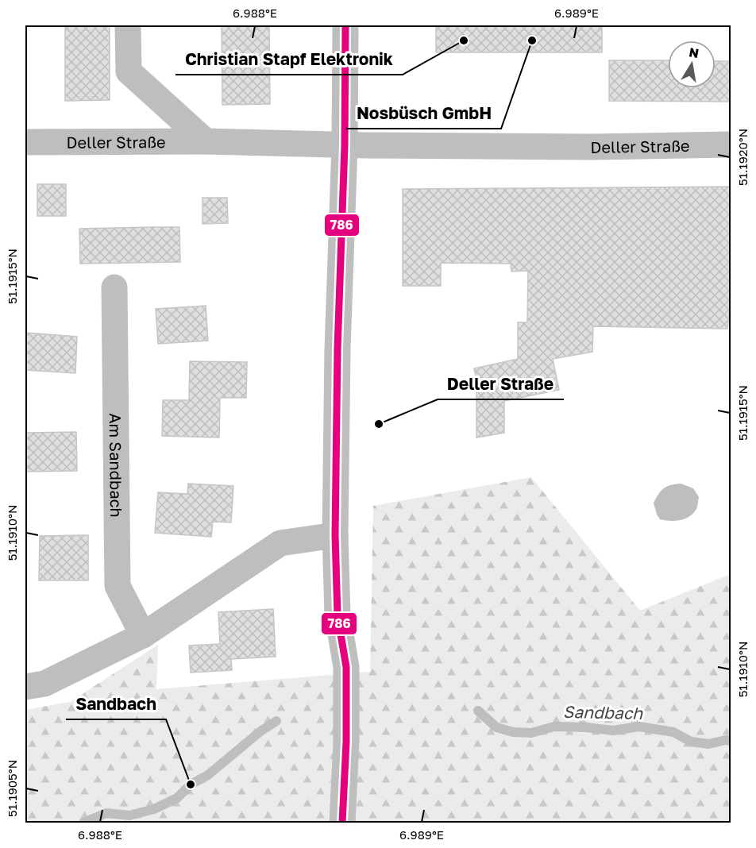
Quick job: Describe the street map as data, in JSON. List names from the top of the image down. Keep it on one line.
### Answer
{"streets":{"street":["Deller Straße","Am Sandbach"]},"water":["Sandbach"],"places":["Christian Stapf Elektronik","Nosbüsch GmbH","Deller Straße","Sandbach"],"lines":["transit line 786"],"north":"top","coordinates":["6.988°E","6.989°E","51.1920°N","51.1915°N","51.1910°N","51.1905°N"]}
